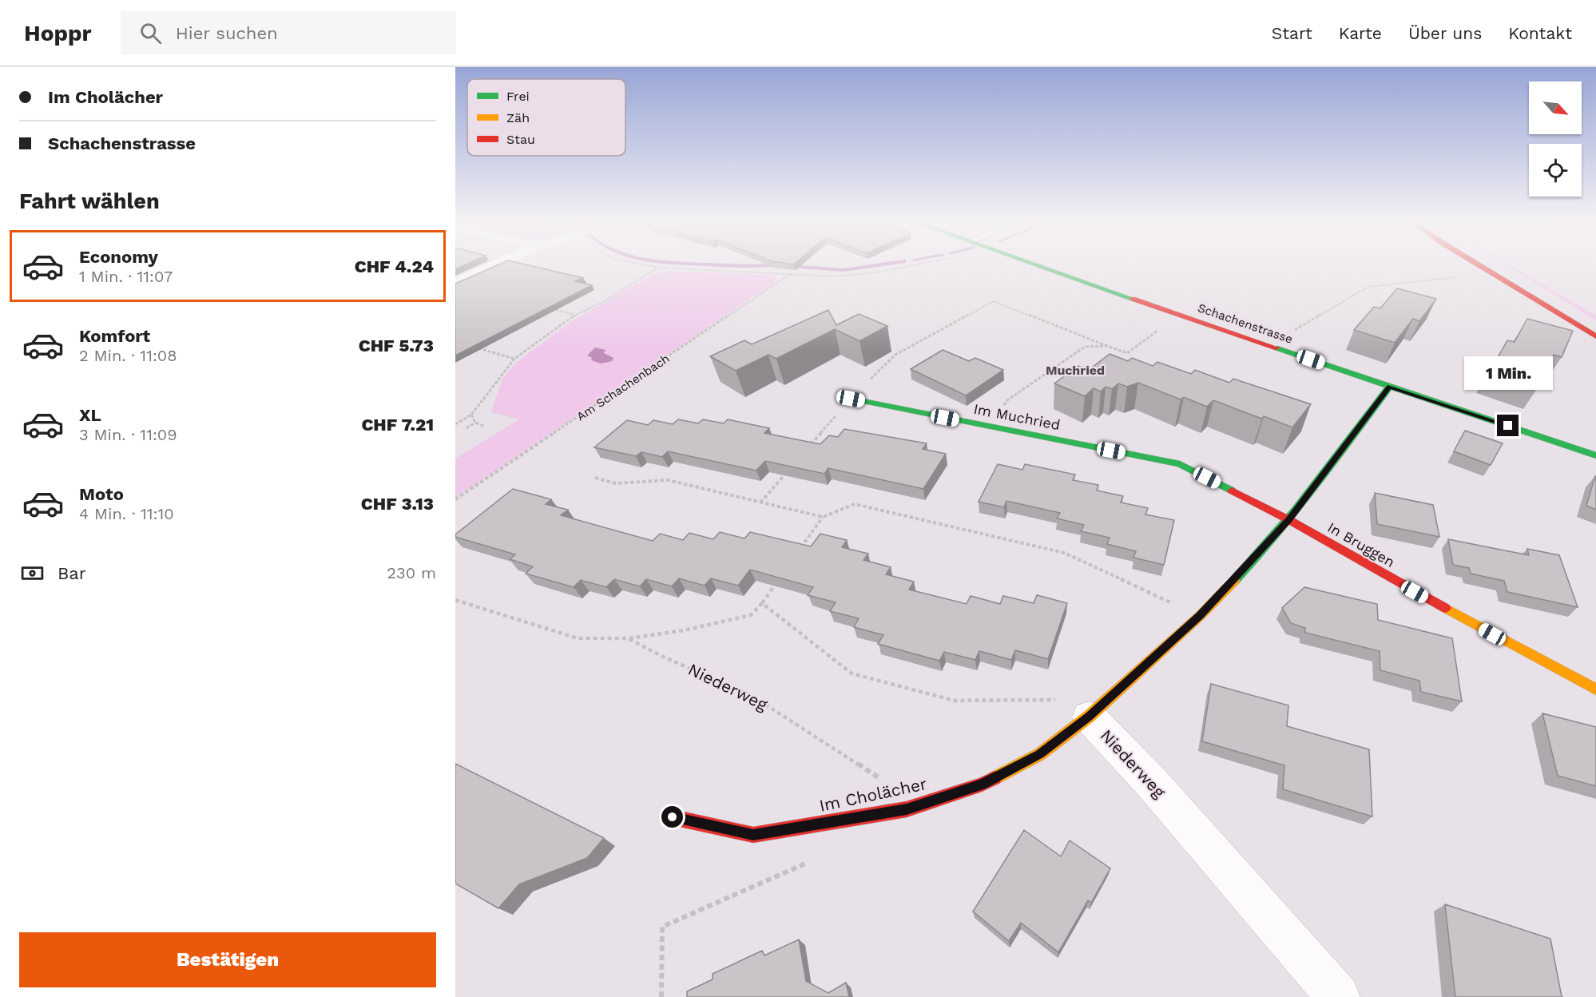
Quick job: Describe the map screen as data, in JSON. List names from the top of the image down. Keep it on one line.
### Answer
{"streets":{"street":["Schachenstrasse","Im Muchried","In Bruggen","Niederweg","Im Cholächer"],"path":["Am Schachenbach"]},"crossings":[["Schachenstrasse","Im Muchried"],["Schachenstrasse","Niederweg"],["Im Muchried","In Bruggen"],["Im Muchried","Niederweg"],["In Bruggen","Niederweg"],["Niederweg","Im Cholächer"]],"districts":["Muchried"],"legend":["Frei","Zäh","Stau"],"north":"bottom right","page":{"header":"Hoppr","search":"Hier suchen","nav":["Start","Karte","Über uns","Kontakt"],"banner":["Im Cholächer","Schachenstrasse"],"heading":"Fahrt wählen","list":[{"name":"Economy","note":"1 Min. · 11:07","value":"CHF 4.24"},{"name":"Komfort","note":"2 Min. · 11:08","value":"CHF 5.73"},{"name":"XL","note":"3 Min. · 11:09","value":"CHF 7.21"},{"name":"Moto","note":"4 Min. · 11:10","value":"CHF 3.13"}],"bubble":"1 Min.","pay":["Bar","230 m"],"buttons":"Bestätigen"}}
